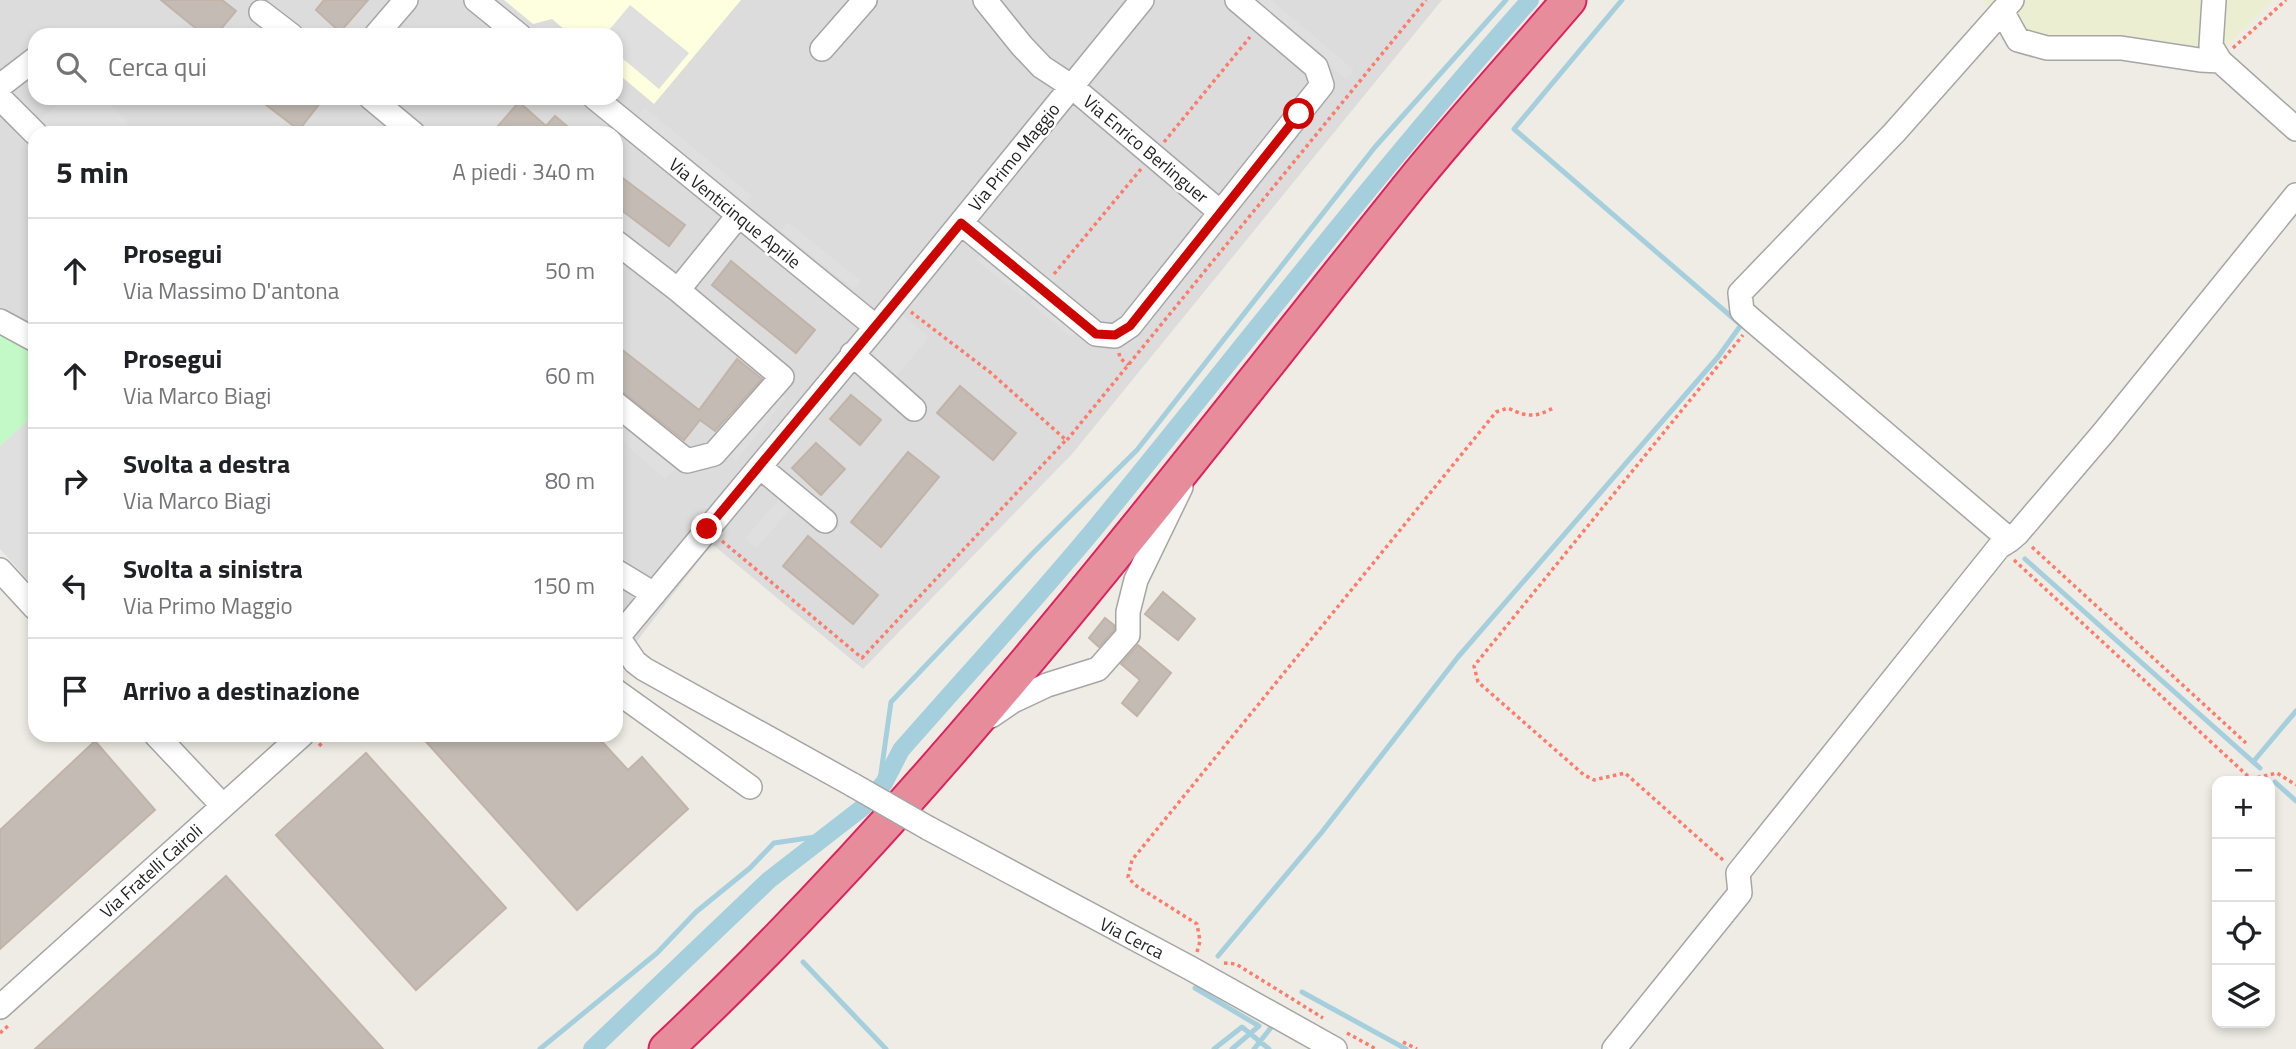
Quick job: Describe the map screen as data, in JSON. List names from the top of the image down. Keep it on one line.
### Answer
{"streets":{"street":["Via Enrico Berlinguer","Via Primo Maggio","Via Venticinque Aprile","Via Fratelli Cairoli","Via Cerca"]},"crossings":[["Via Enrico Berlinguer","Via Primo Maggio"],["Via Primo Maggio","Via Venticinque Aprile"]],"page":{"search":"Cerca qui","heading":["5 min","A piedi · 340 m"],"list":[["Prosegui","Via Massimo D'antona","50 m"],["Prosegui","Via Marco Biagi","60 m"],["Svolta a destra","Via Marco Biagi","80 m"],["Svolta a sinistra","Via Primo Maggio","150 m"],"Arrivo a destinazione"],"map_buttons":["+","−"]}}
